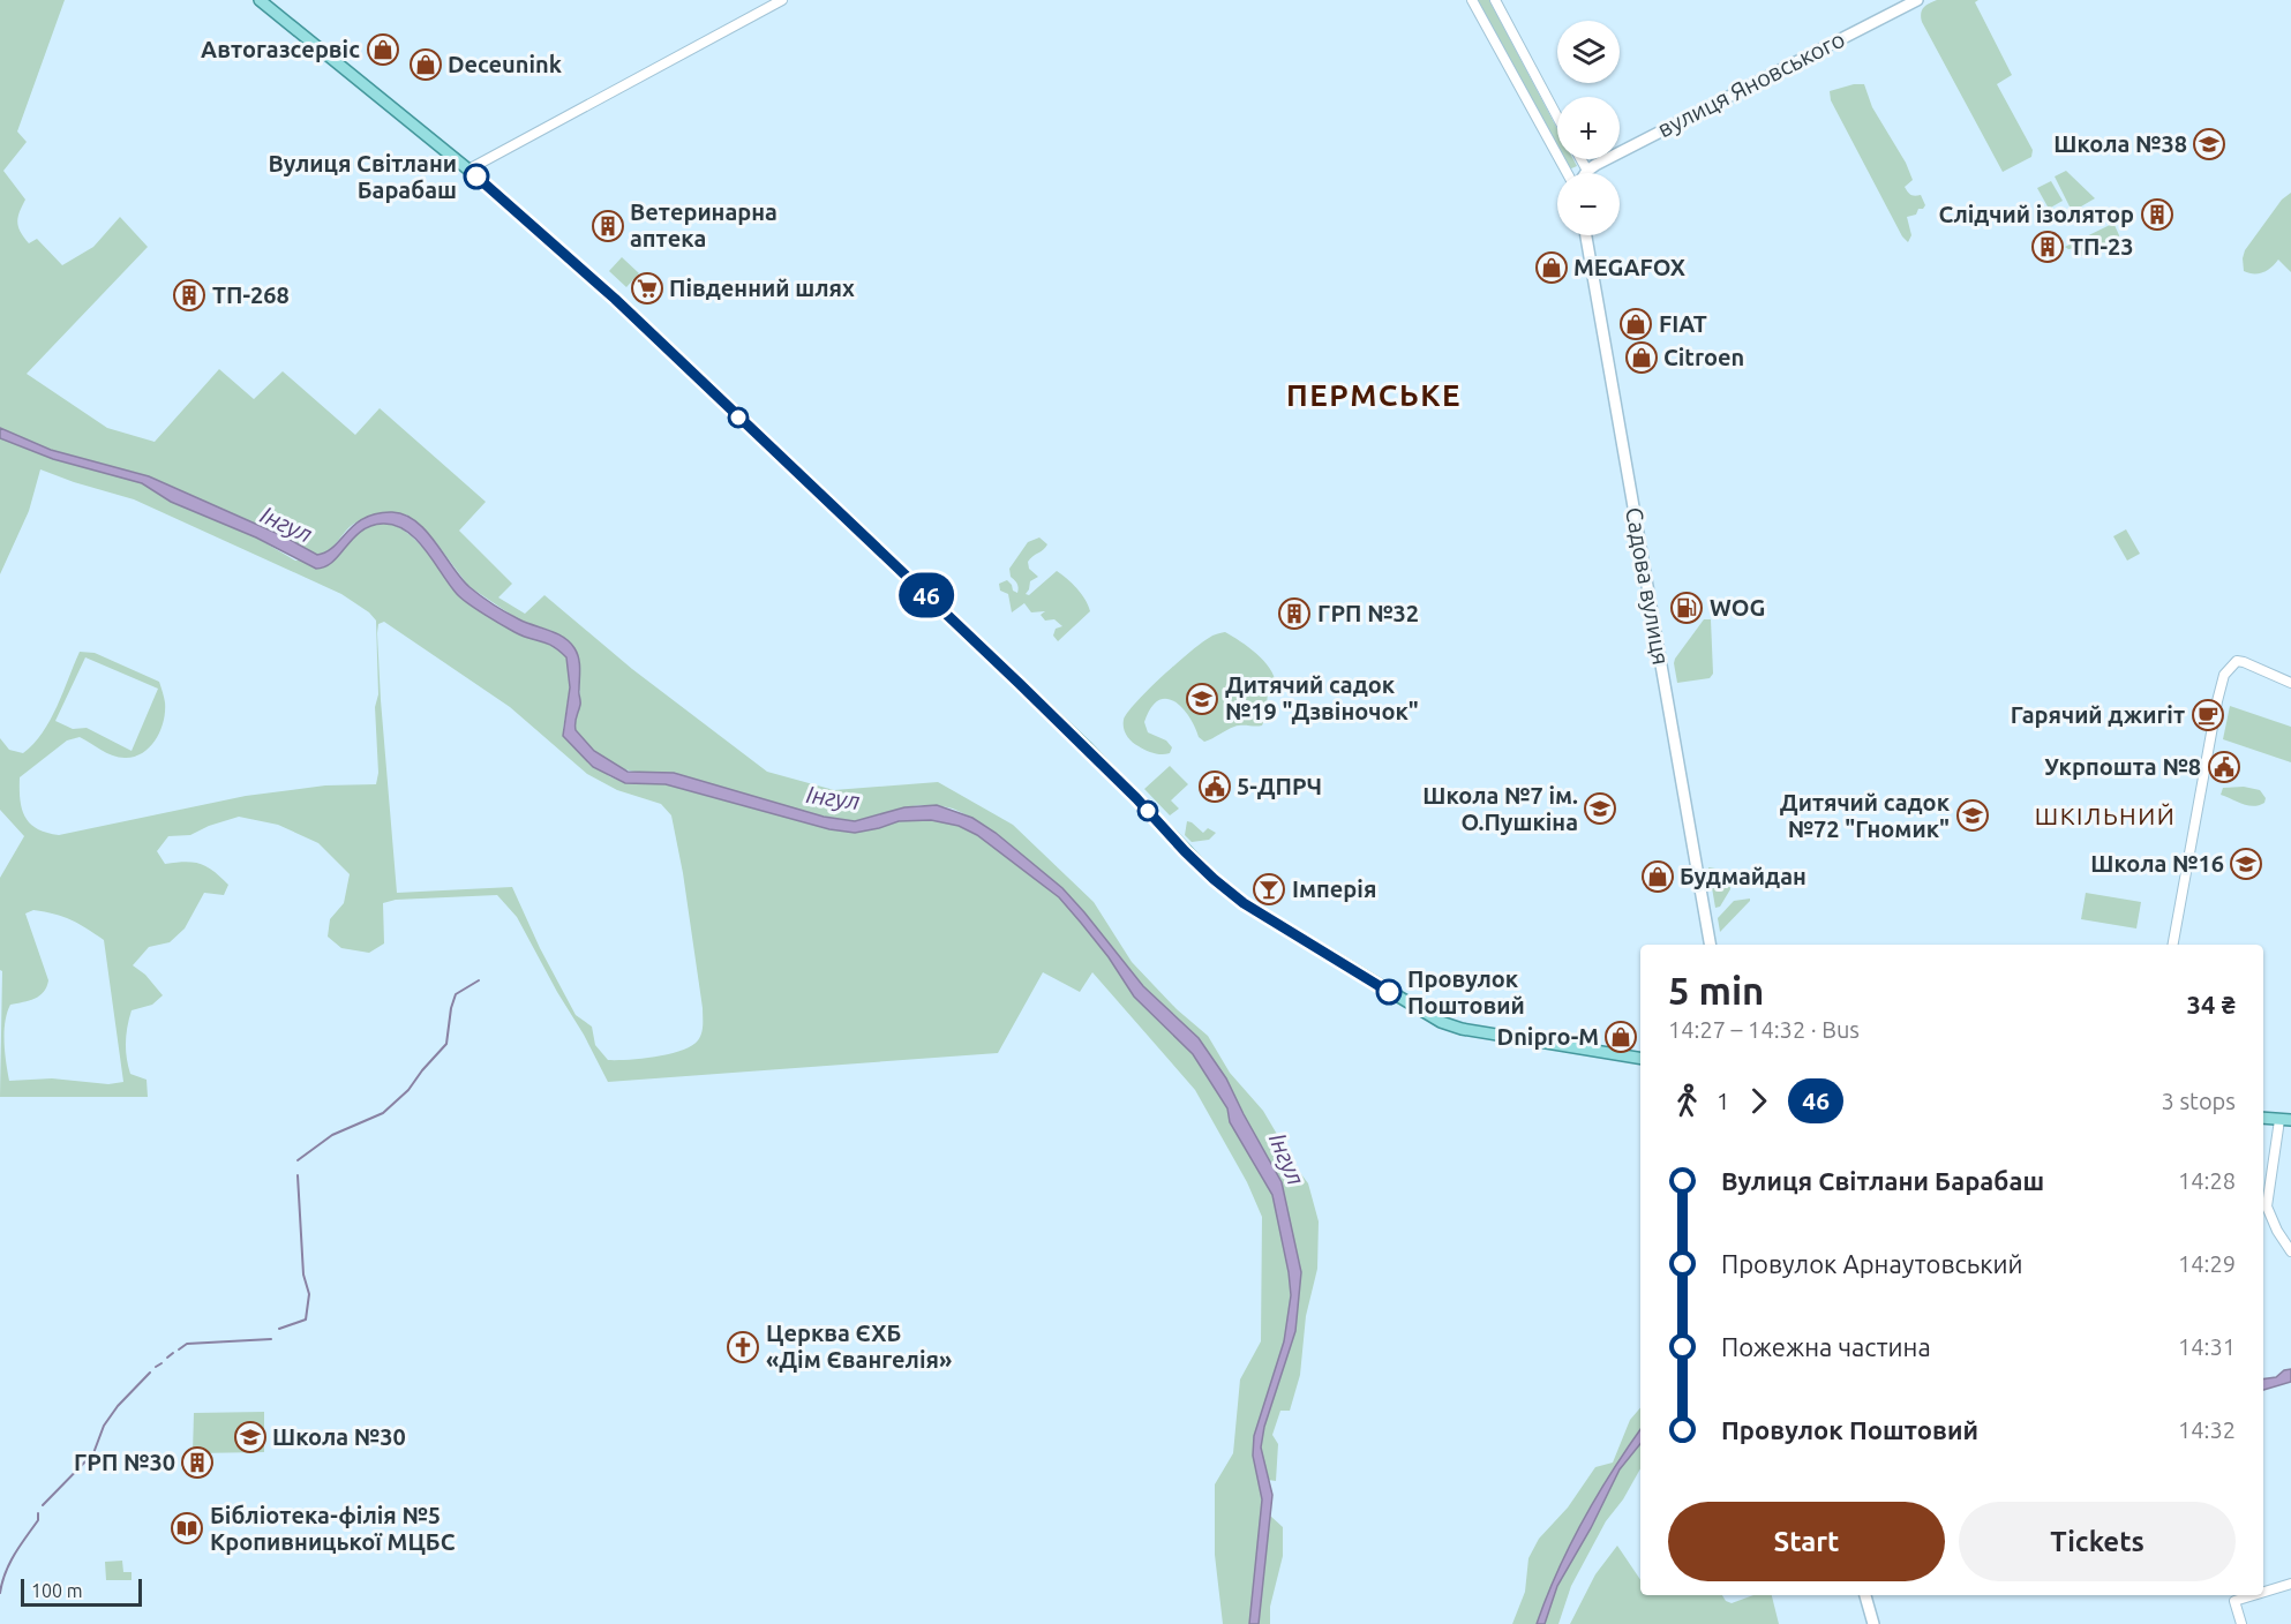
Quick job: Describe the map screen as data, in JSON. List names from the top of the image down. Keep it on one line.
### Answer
{"streets":{"main road":["вулиця Яновського","Садова вулиця"]},"districts":["ПЕРМСЬКЕ","ШКІЛЬНИЙ"],"water":["Інгул"],"places":{"shop":["Автогазсервіс","Deceunink","MEGAFOX","FIAT","Citroen","Будмайдан","Dnipro-M"],"school or university":["Школа №38","Дитячий садок №19 \"Дзвіночок\"","Школа №7 ім. О.Пушкіна","Дитячий садок №72 \"Гномик\"","Школа №16","Школа №30"],"other":["Вулиця Світлани Барабаш","Провулок Поштовий"],"building":["Слідчий ізолятор","Ветеринарна аптека","ТП-23","ТП-268","ГРП №32","ГРП №30"],"supermarket":["Південний шлях"],"fuel station":["WOG"],"cafe":["Гарячий джигіт"],"public building":["Укрпошта №8","5-ДПРЧ"],"bar":["Імперія"],"church":["Церква ЄХБ «Дім Євангелія»"],"library":["Бібліотека-філія №5 Кропивницької МЦБС"]},"lines":["bus line 46"],"scale_bar":"100 m","page":{"on_map":"46","map_buttons":["+","−"],"heading":["5 min","14:27 – 14:32 · Bus","34 ₴"],"legs":["1","46","3 stops"],"list":[{"name":"Вулиця Світлани Барабаш","value":"14:28"},{"name":"Провулок Арнаутовський","value":"14:29"},{"name":"Пожежна частина","value":"14:31"},{"name":"Провулок Поштовий","value":"14:32"}],"buttons":["Start","Tickets"],"scale":"100 m"}}
